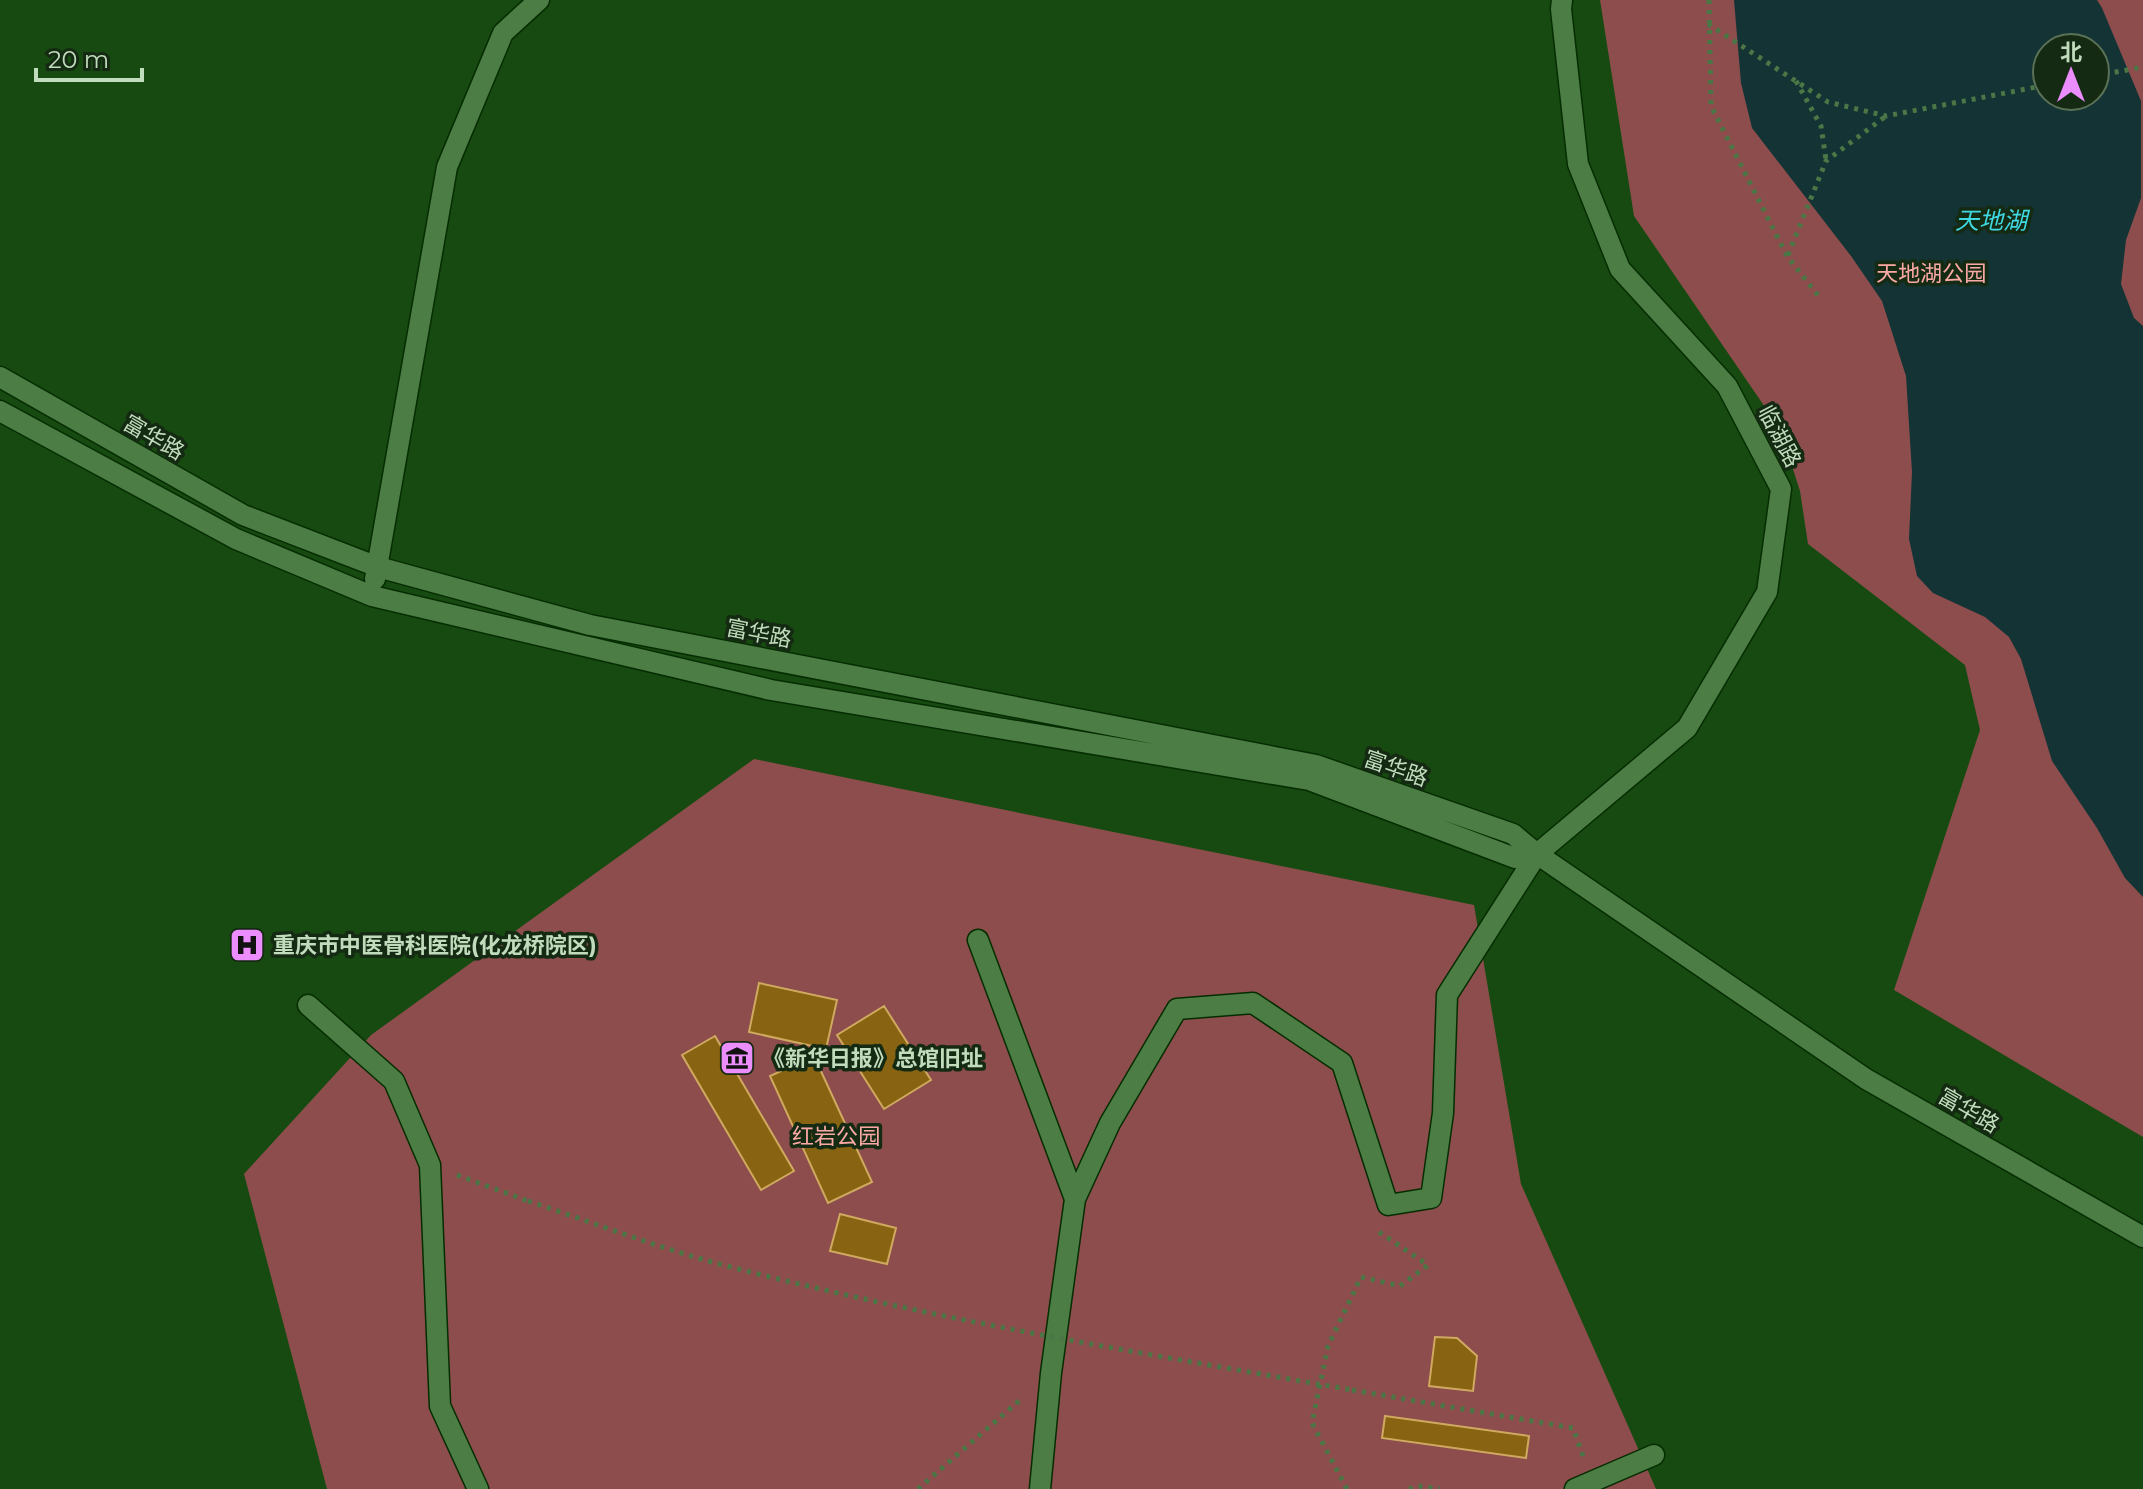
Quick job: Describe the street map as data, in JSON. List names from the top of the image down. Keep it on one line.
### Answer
{"streets":{"street":["临湖路","富华路"]},"crossings":[["临湖路","富华路"]],"water":["天地湖"],"parks":["天地湖公园","红岩公园"],"places":{"hospital":["重庆市中医骨科医院(化龙桥院区)"],"museum":["《新华日报》总馆旧址"]},"scale_bar":"20 m","north":"top"}
